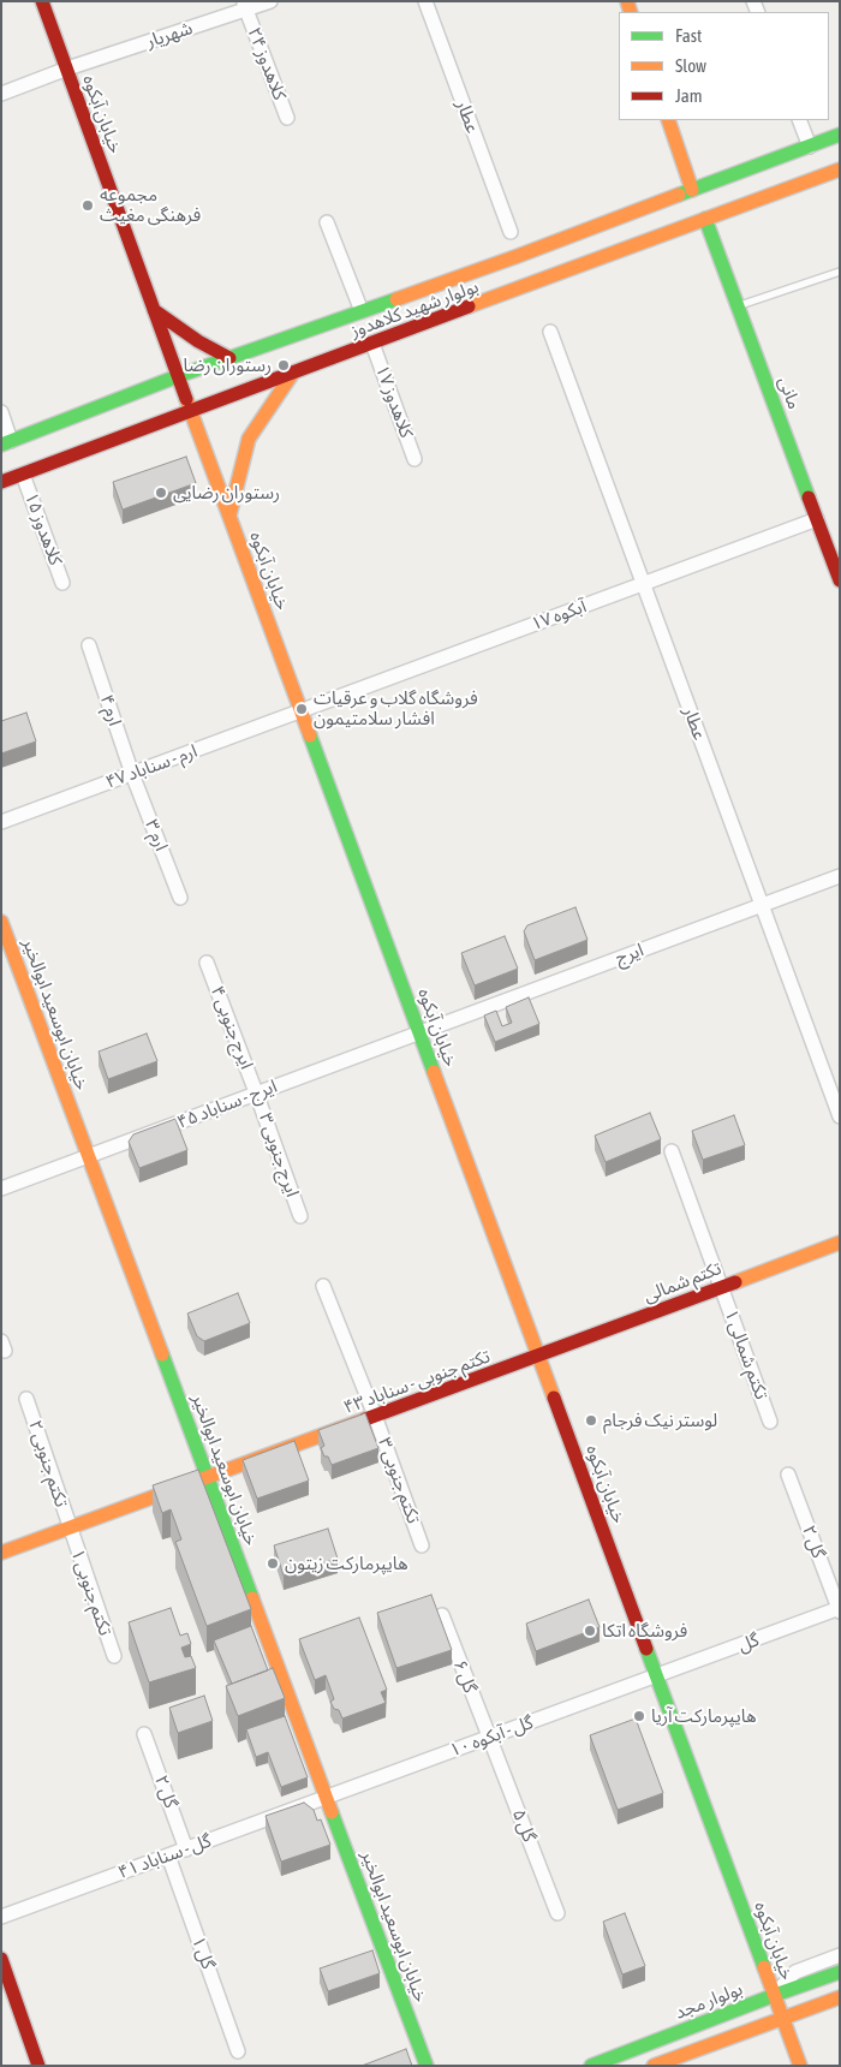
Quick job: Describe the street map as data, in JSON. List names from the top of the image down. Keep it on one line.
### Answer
{"streets":{"main road":["خیابان آبکوه","بولوار شهید کلاهدوز","مانی","خیابان ابوسعید ابوالخیر","تکتم شمالی","تکتم جنوبی - سناباد ۴۳","بولوار مجد"],"street":["شهریار","کلاهدوز ۲۴","عطار","کلاهدوز ۱۷","کلاهدوز ۱۵","آبکوه ۱۷","ارم ۴","ارم - سناباد ۴۷","ارم ۳","ایرج","ایرج جنوبی ۴","ایرج - سناباد ۴۵","ایرج جنوبی ۳","تکتم شمالی ۱","تکتم جنوبی ۲","تکتم جنوبی ۳","گل ۲","تکتم جنوبی ۱","گل","گل ۶","گل - آبکوه ۱۰","گل ۵","گل - سناباد ۴۱","گل ۱"]},"crossings":[["شهریار","کلاهدوز ۲۴"],["شهریار","خیابان آبکوه"],["خیابان آبکوه","بولوار شهید کلاهدوز"],["خیابان آبکوه","آبکوه ۱۷"],["خیابان آبکوه","ارم - سناباد ۴۷"],["خیابان آبکوه","ایرج"],["خیابان آبکوه","ایرج - سناباد ۴۵"],["خیابان آبکوه","تکتم شمالی"],["خیابان آبکوه","تکتم جنوبی - سناباد ۴۳"],["خیابان آبکوه","گل"],["خیابان آبکوه","گل - آبکوه ۱۰"],["خیابان آبکوه","بولوار مجد"],["عطار","آبکوه ۱۷"],["عطار","ایرج"],["بولوار شهید کلاهدوز","مانی"],["بولوار شهید کلاهدوز","کلاهدوز ۱۷"],["بولوار شهید کلاهدوز","کلاهدوز ۱۵"],["مانی","آبکوه ۱۷"],["آبکوه ۱۷","ارم - سناباد ۴۷"],["ارم ۴","ارم - سناباد ۴۷"],["ارم ۴","ارم ۳"],["ارم - سناباد ۴۷","ارم ۳"],["ایرج","ایرج - سناباد ۴۵"],["خیابان ابوسعید ابوالخیر","ایرج - سناباد ۴۵"],["خیابان ابوسعید ابوالخیر","تکتم جنوبی - سناباد ۴۳"],["خیابان ابوسعید ابوالخیر","گل - آبکوه ۱۰"],["خیابان ابوسعید ابوالخیر","گل - سناباد ۴۱"],["ایرج جنوبی ۴","ایرج - سناباد ۴۵"],["ایرج جنوبی ۴","ایرج جنوبی ۳"],["ایرج - سناباد ۴۵","ایرج جنوبی ۳"],["تکتم شمالی","تکتم شمالی ۱"],["تکتم شمالی","تکتم جنوبی - سناباد ۴۳"],["تکتم جنوبی - سناباد ۴۳","تکتم جنوبی ۲"],["تکتم جنوبی - سناباد ۴۳","تکتم جنوبی ۳"],["تکتم جنوبی - سناباد ۴۳","تکتم جنوبی ۱"],["تکتم جنوبی ۲","تکتم جنوبی ۱"],["گل ۲","گل"],["گل ۲","گل - سناباد ۴۱"],["گل","گل - آبکوه ۱۰"],["گل ۶","گل - آبکوه ۱۰"],["گل ۶","گل ۵"],["گل - آبکوه ۱۰","گل ۵"],["گل - آبکوه ۱۰","گل - سناباد ۴۱"],["گل - سناباد ۴۱","گل ۱"]],"places":["مجموعه فرهنگی مغیث","رستوران رضا","رستوران رضایی","فروشگاه گلاب و عرقیات افشار سلامتیمون","لوستر نیک فرجام","هایپرمارکت زیتون","فروشگاه اتکا","هایپرمارکت آریا"],"legend":["Fast","Slow","Jam"]}
